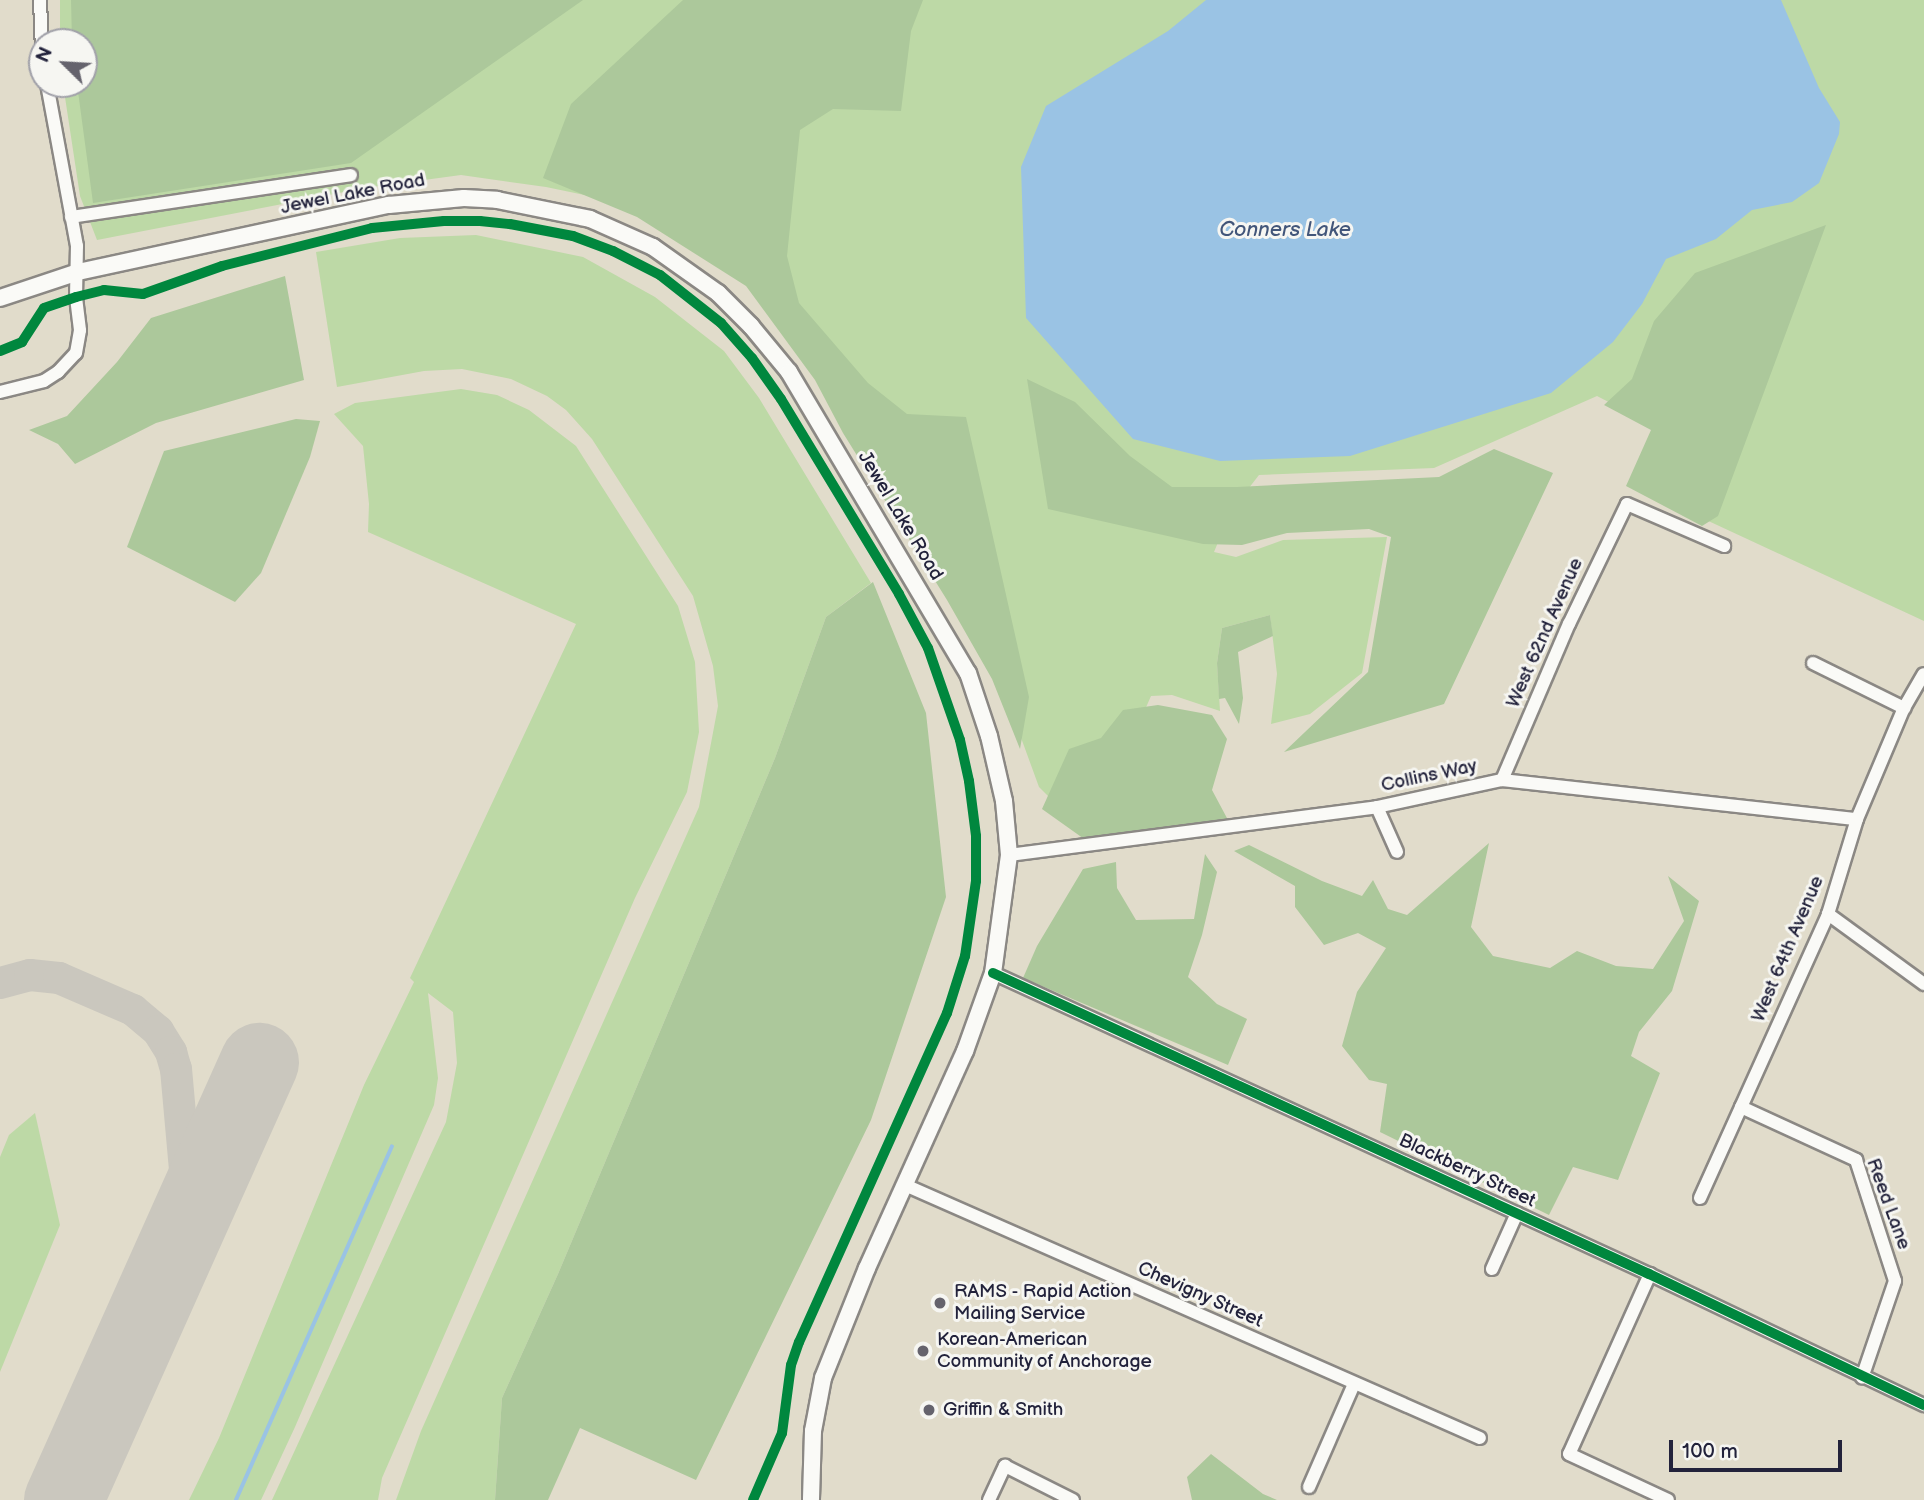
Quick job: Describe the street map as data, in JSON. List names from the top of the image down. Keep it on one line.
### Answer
{"streets":{"main road":["Jewel Lake Road"],"street":["West 62nd Avenue","Collins Way","West 64th Avenue","Blackberry Street","Reed Lane","Chevigny Street"]},"crossings":[["Jewel Lake Road","Collins Way"],["Jewel Lake Road","Blackberry Street"],["Jewel Lake Road","Chevigny Street"],["West 62nd Avenue","Collins Way"],["Collins Way","West 64th Avenue"],["West 64th Avenue","Reed Lane"],["Blackberry Street","Reed Lane"]],"water":["Conners Lake"],"places":["RAMS - Rapid Action Mailing Service","Korean-American Community of Anchorage","Griffin & Smith"],"scale_bar":"100 m","north":"top left"}
